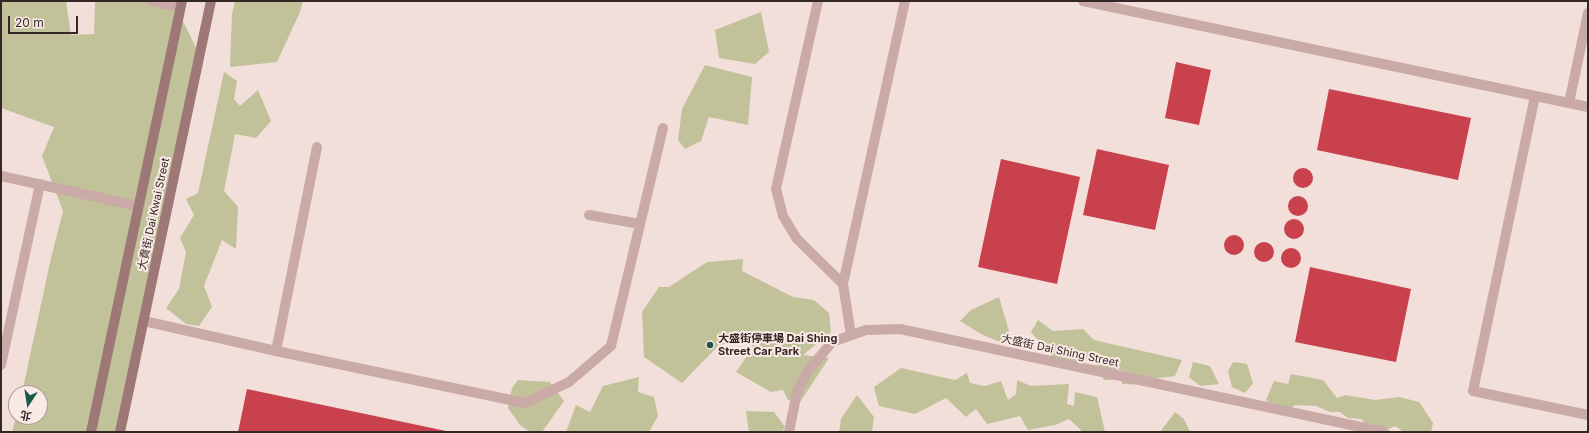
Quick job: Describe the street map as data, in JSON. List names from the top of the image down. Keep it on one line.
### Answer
{"streets":{"street":["大貴街 Dai Kwai Street","大盛街 Dai Shing Street"]},"places":["大盛街停車場 Dai Shing Street Car Park"],"scale_bar":"20 m","north":"bottom"}
